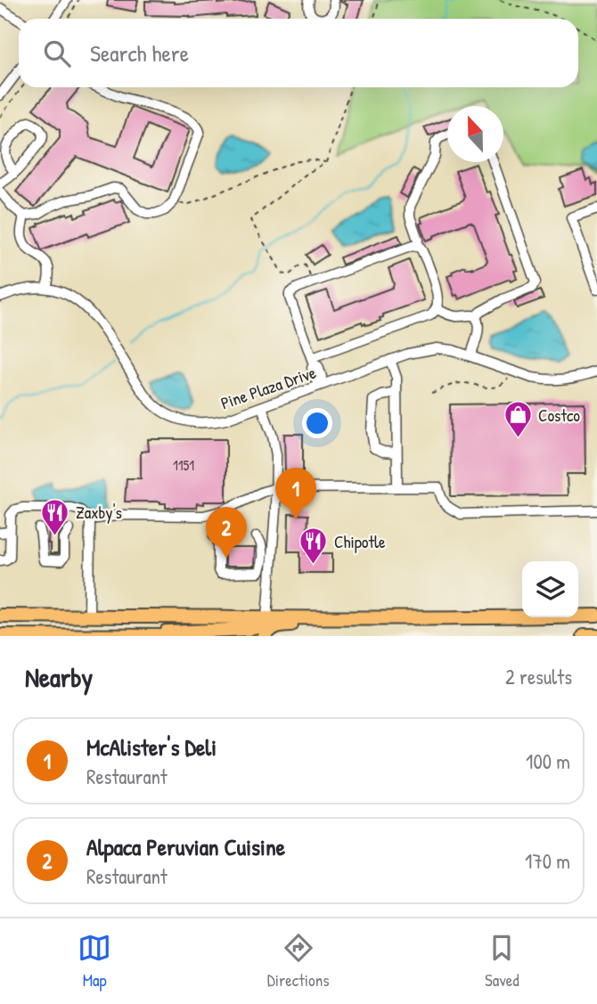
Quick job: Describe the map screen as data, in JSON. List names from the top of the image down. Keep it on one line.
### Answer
{"streets":{"street":["Pine Plaza Drive"]},"places":{"shop":["Costco"],"restaurant":["Zaxby's","Chipotle"]},"house_numbers":["1151"],"north":"top","page":{"search":"Search here","pins":["1","2"],"heading":["Nearby","2 results"],"list":[{"mark":"1","name":"McAlister's Deli","note":"Restaurant","value":"100 m"},{"mark":"2","name":"Alpaca Peruvian Cuisine","note":"Restaurant","value":"170 m"}],"nav":["Map","Directions","Saved"]}}
